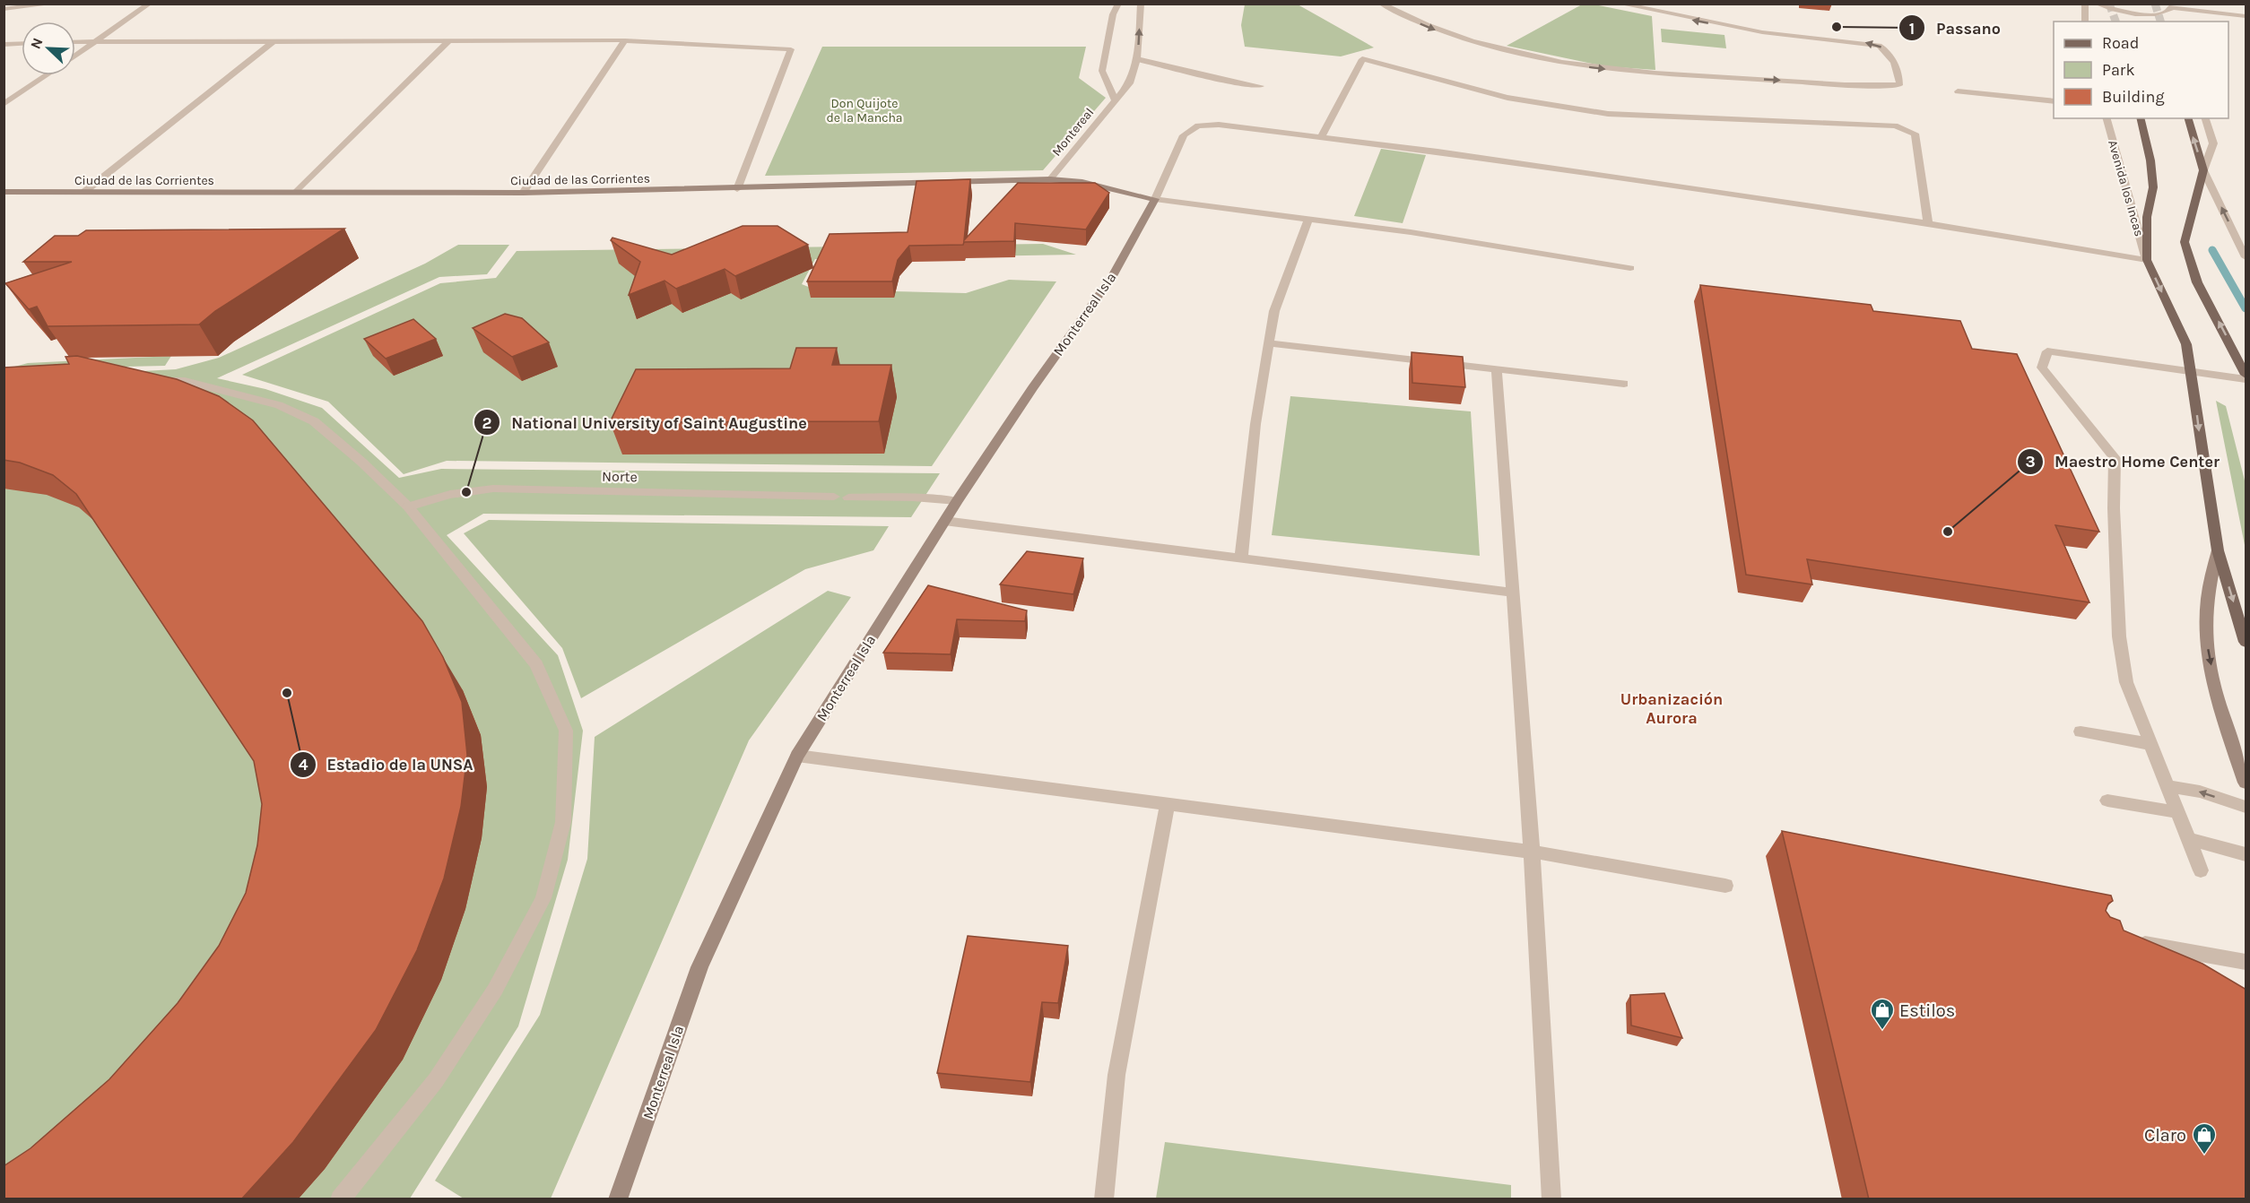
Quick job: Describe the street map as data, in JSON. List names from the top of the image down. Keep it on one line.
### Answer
{"streets":{"main road":["Avenida los Incas"],"street":["Montereal","Ciudad de las Corrientes","Monterreal Isla","Norte"]},"crossings":[["Montereal","Ciudad de las Corrientes"],["Ciudad de las Corrientes","Monterreal Isla"]],"one_way":["Avenida los Incas"],"districts":["Urbanización Aurora"],"parks":["Don Quijote de la Mancha"],"places":{"other":["Passano","National University of Saint Augustine","Maestro Home Center","Estadio de la UNSA"],"shop":["Estilos","Claro"]},"legend":["Road","Park","Building"],"north":"top left"}
